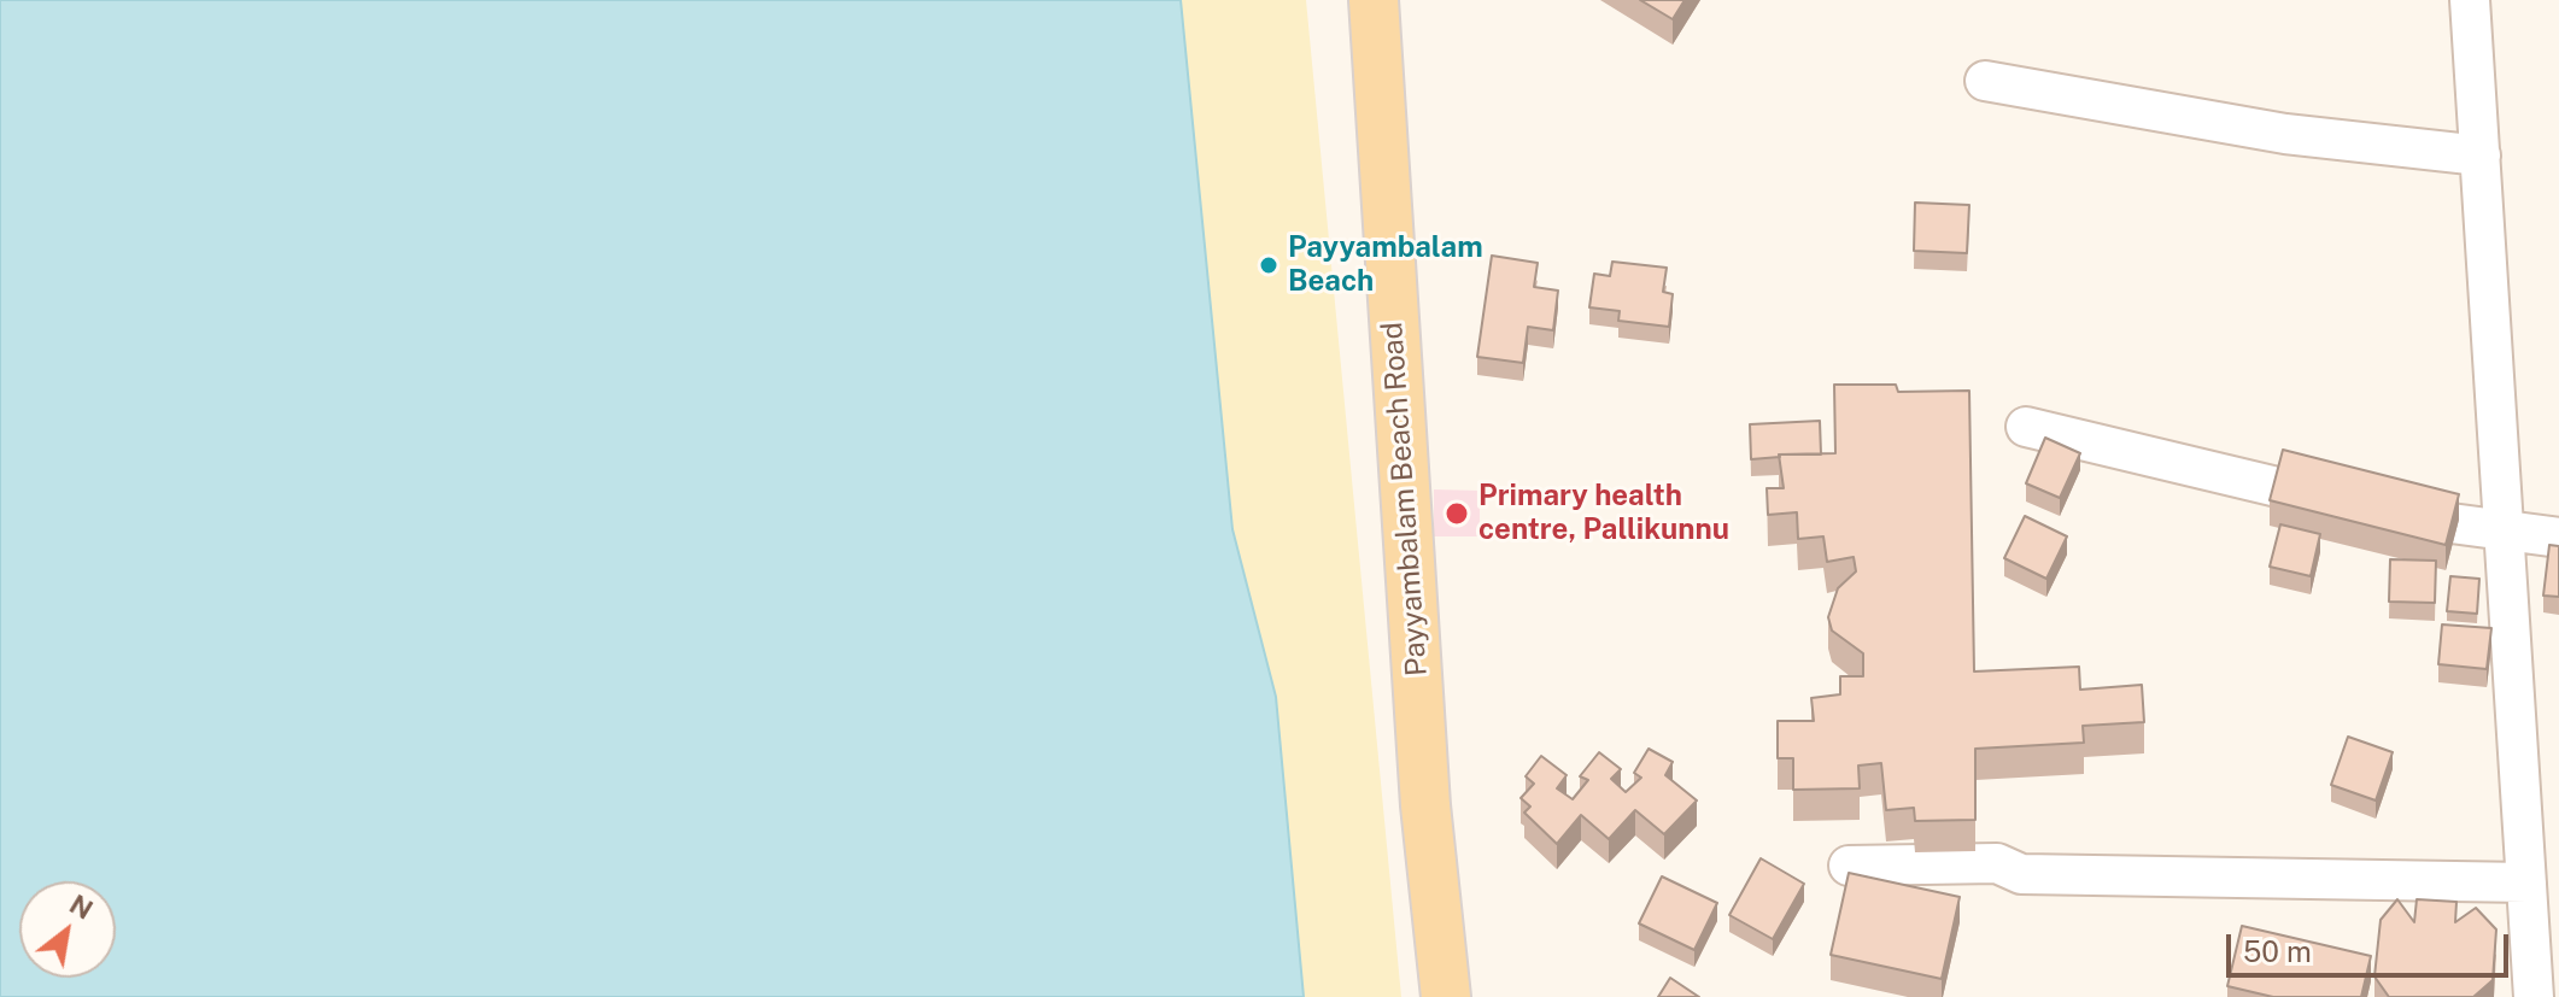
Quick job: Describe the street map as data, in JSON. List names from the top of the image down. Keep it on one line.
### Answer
{"streets":{"main road":["Payyambalam Beach Road"]},"places":["Payyambalam Beach","Primary health centre, Pallikunnu"],"scale_bar":"50 m","north":"top right"}
